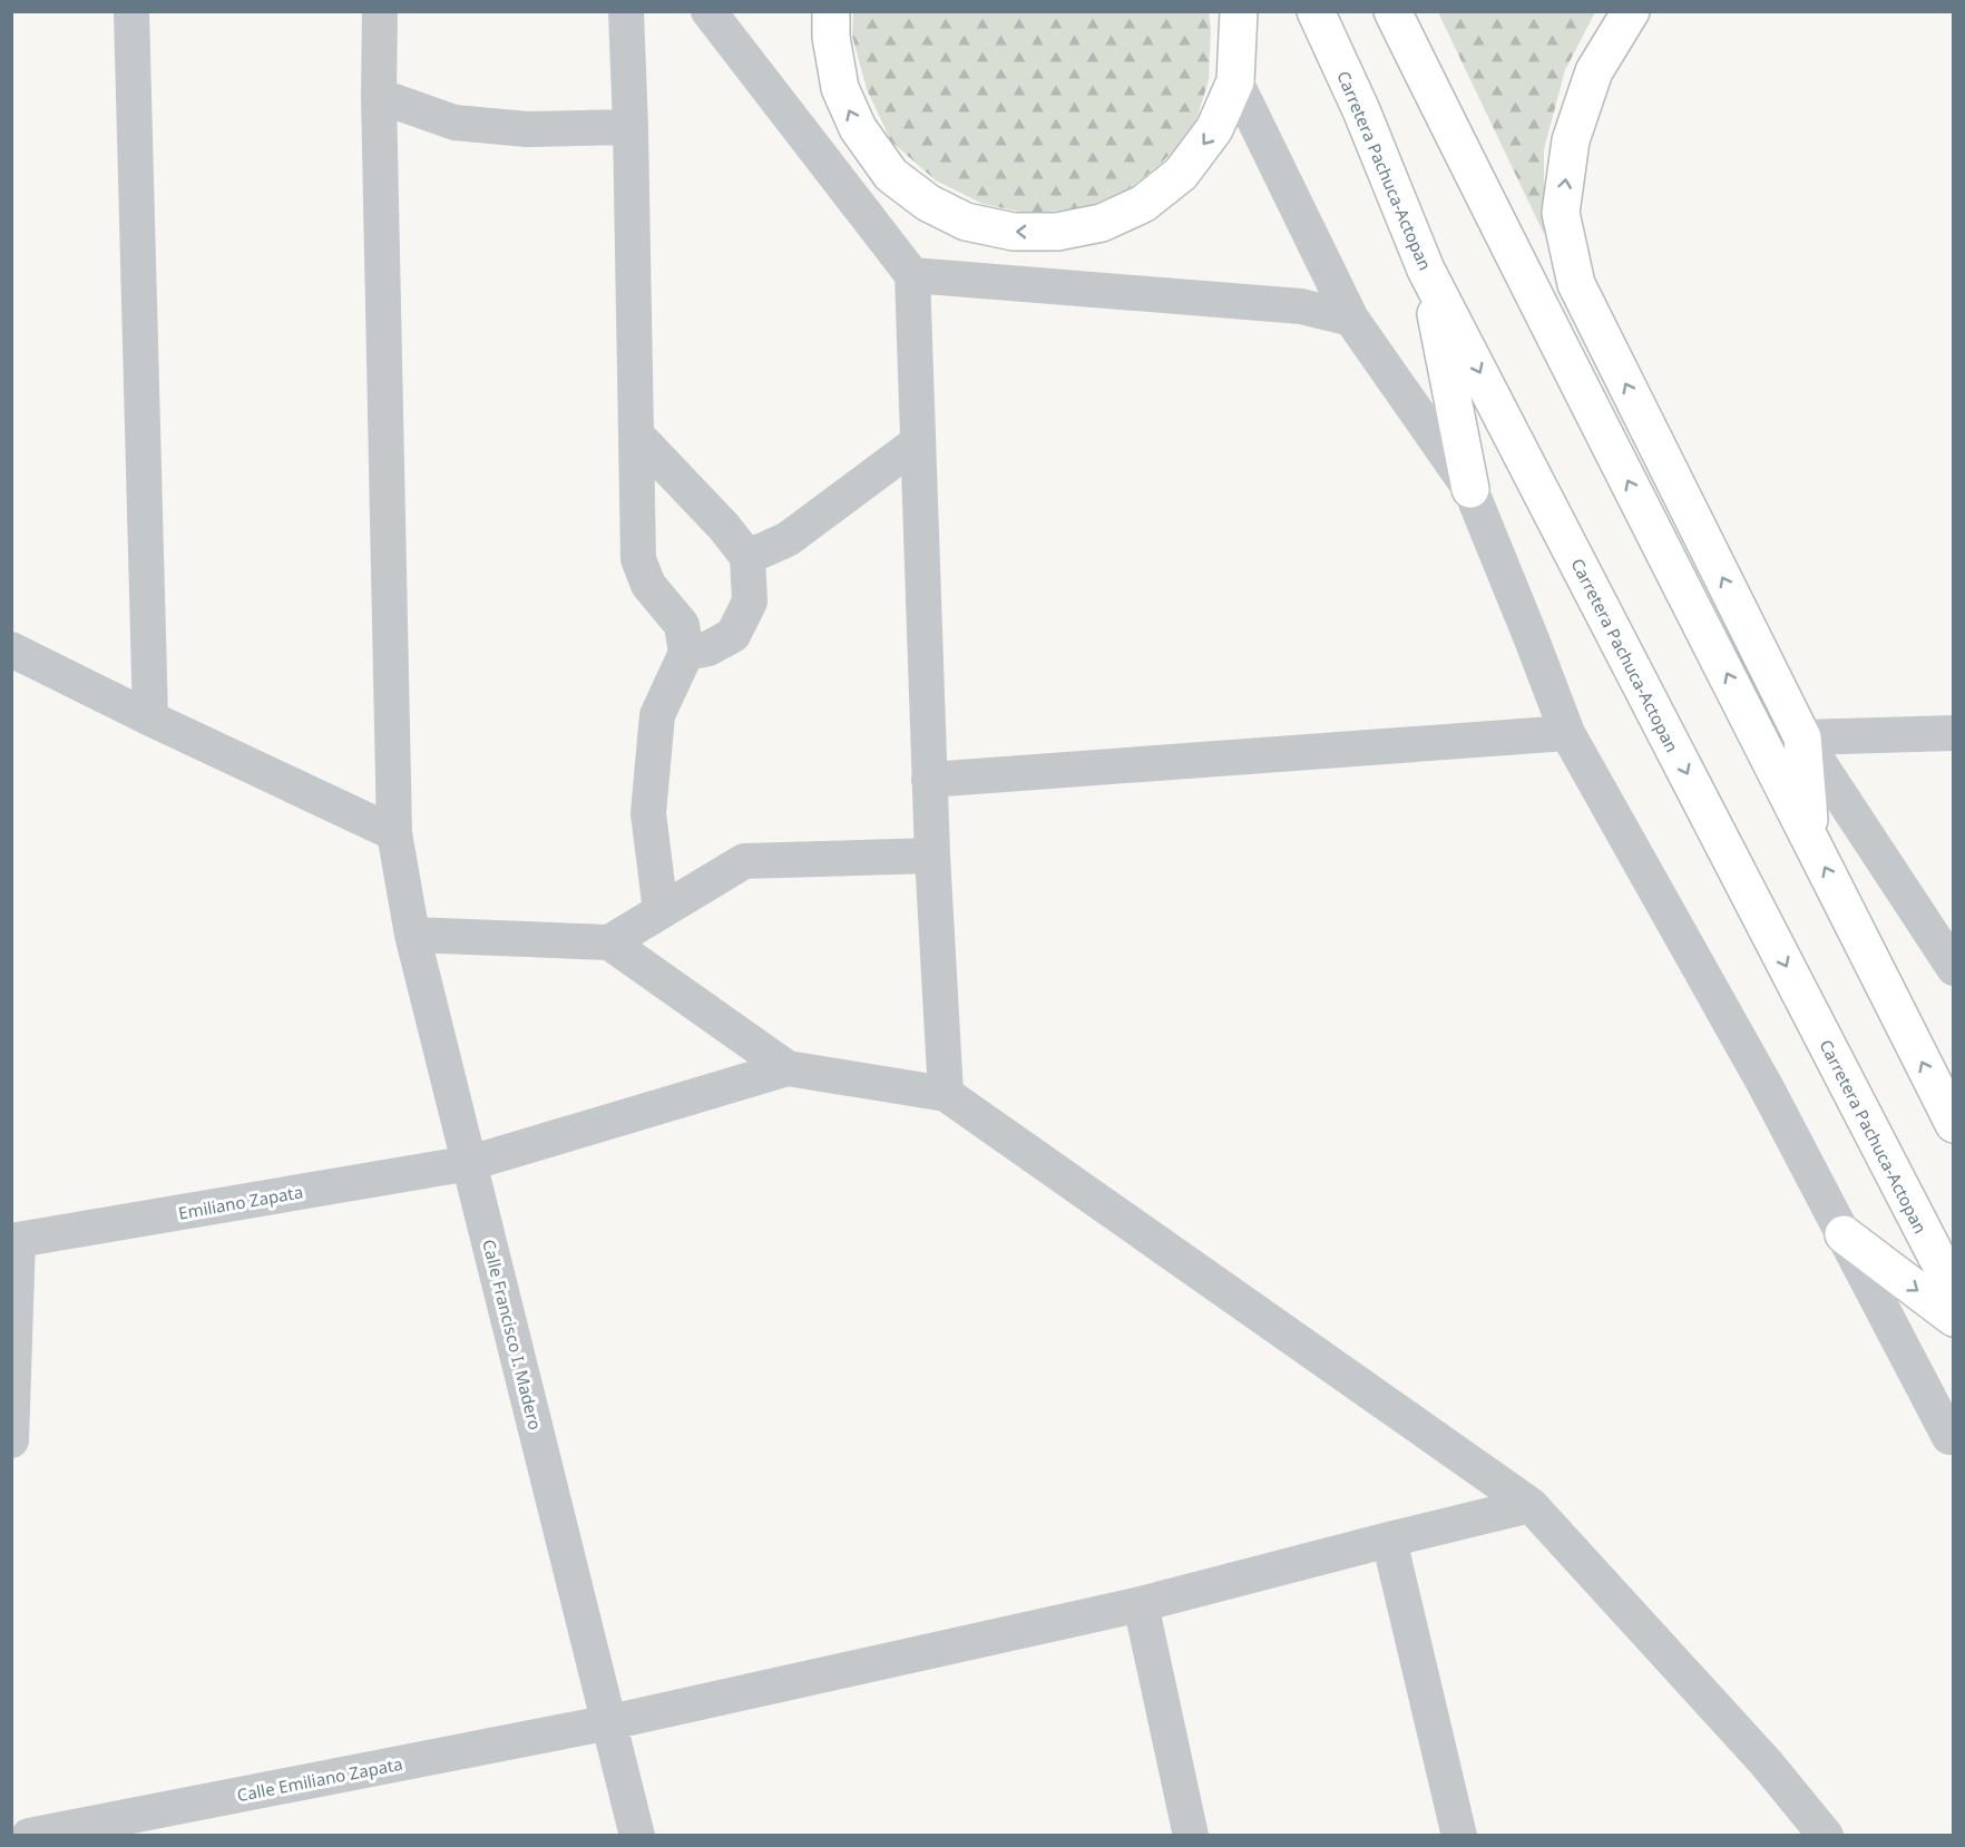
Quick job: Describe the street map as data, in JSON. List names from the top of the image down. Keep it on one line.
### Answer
{"streets":{"main road":["Carretera Pachuca-Actopan"],"street":["Emiliano Zapata","Calle Francisco I. Madero","Calle Emiliano Zapata"]},"crossings":[["Emiliano Zapata","Calle Francisco I. Madero"],["Calle Francisco I. Madero","Calle Emiliano Zapata"]]}
